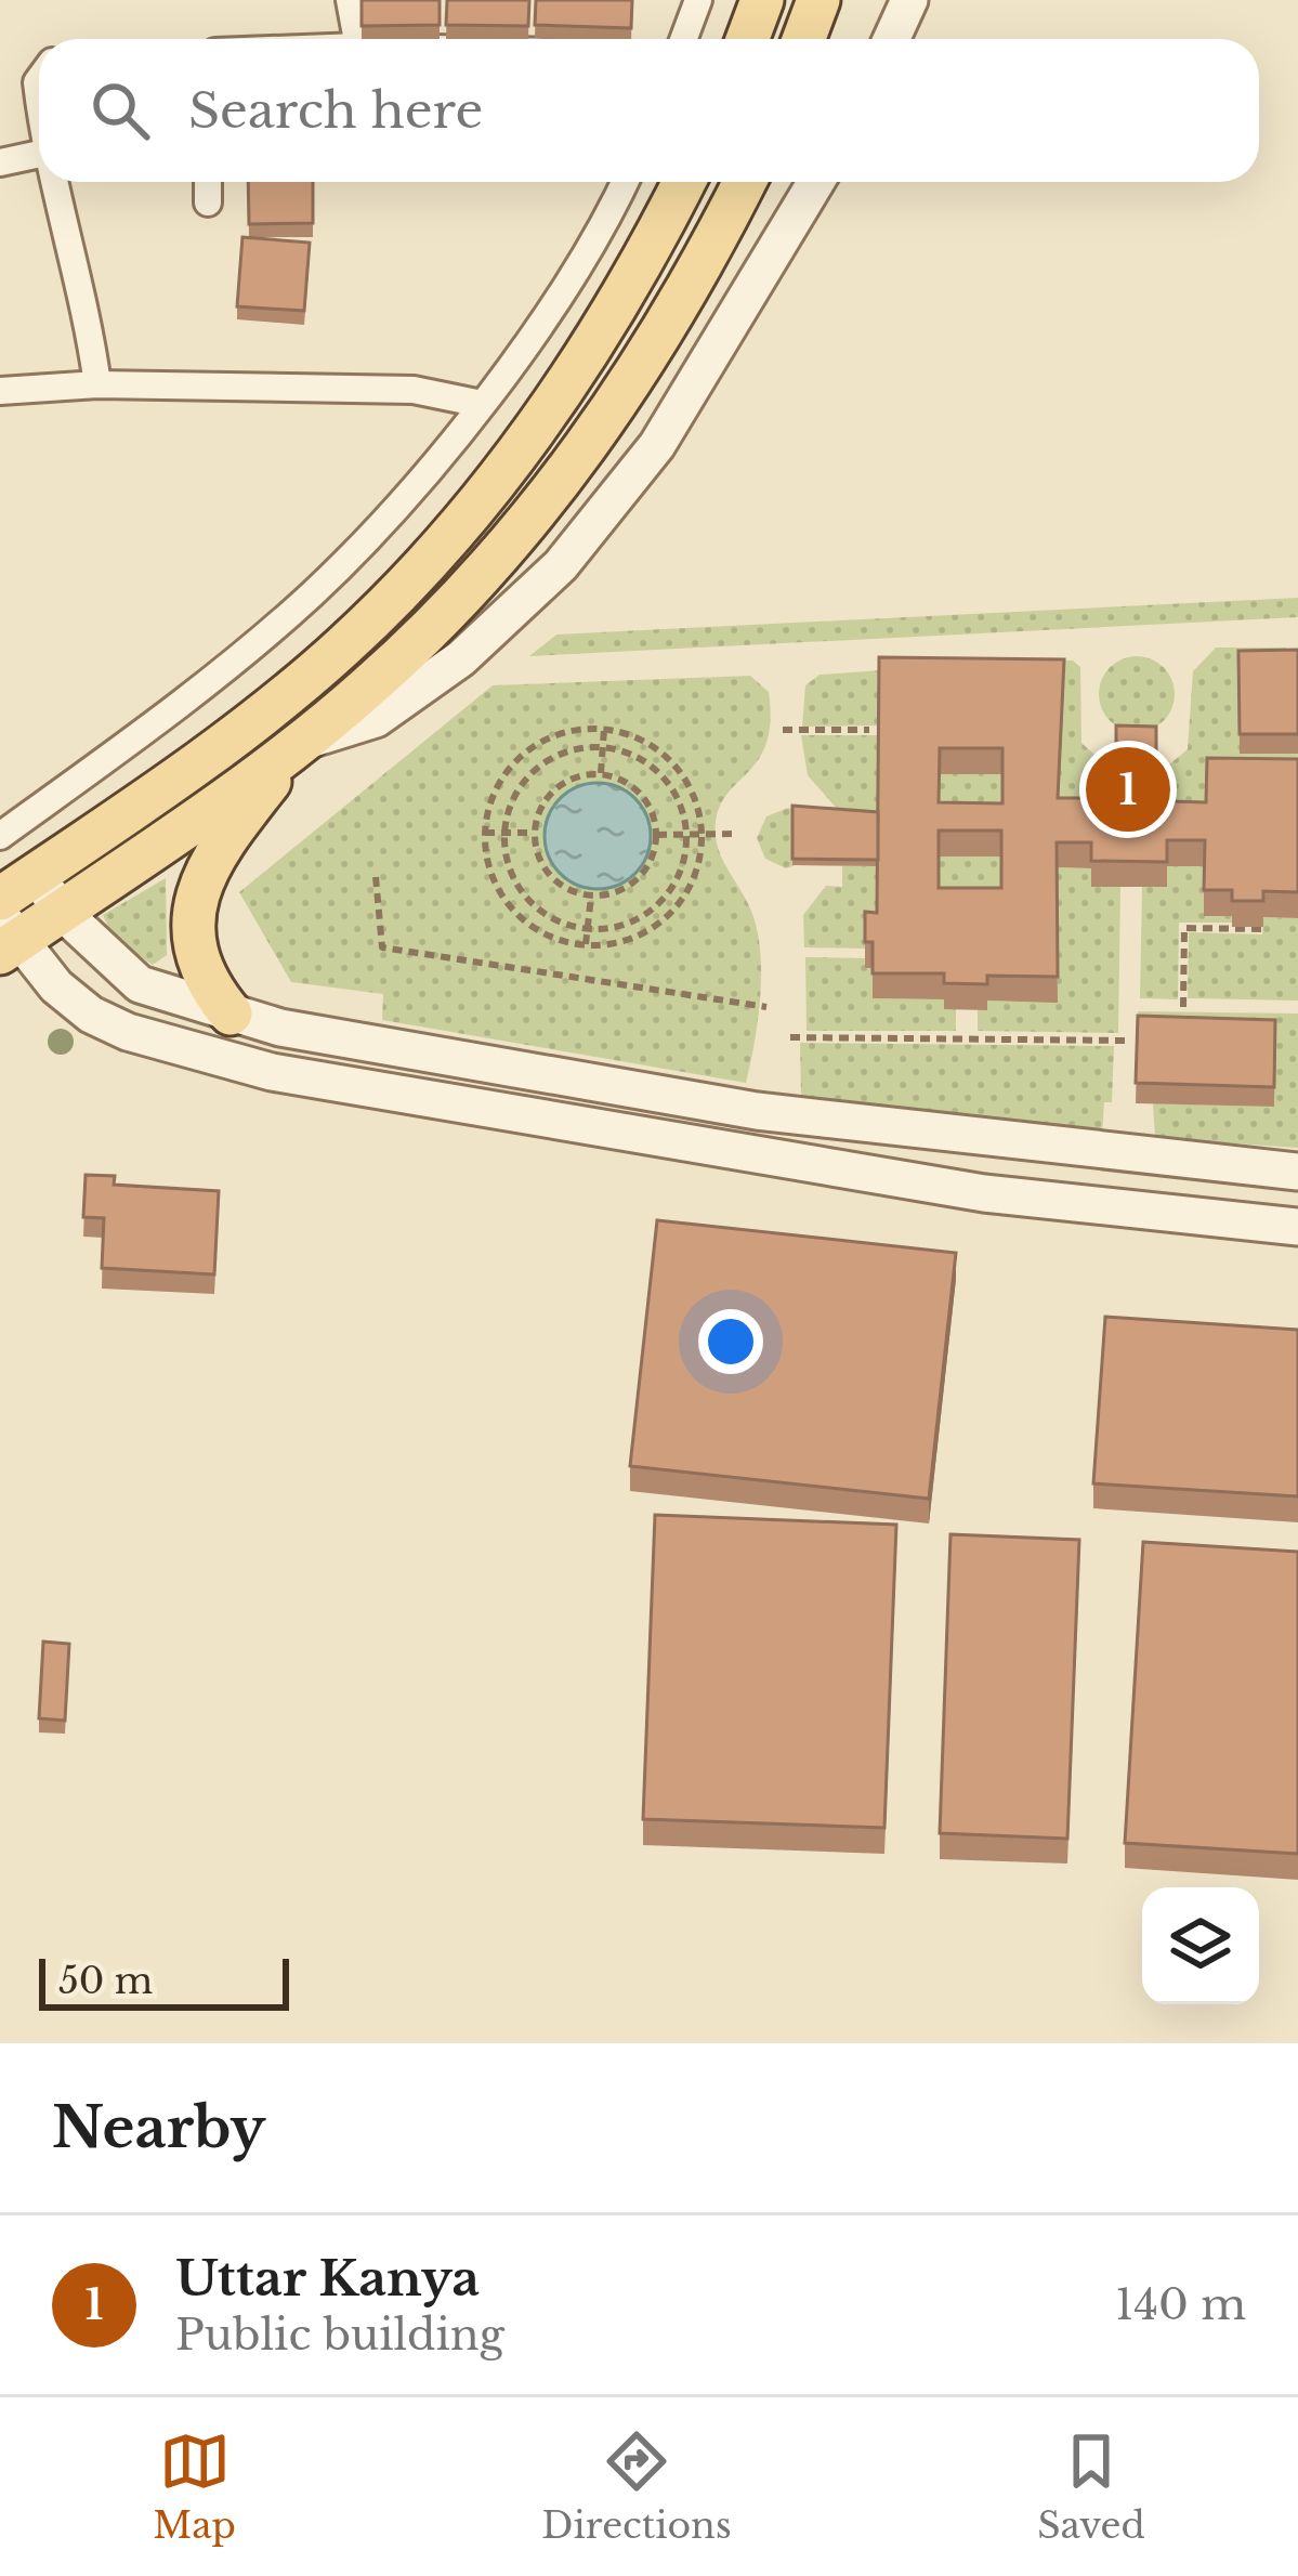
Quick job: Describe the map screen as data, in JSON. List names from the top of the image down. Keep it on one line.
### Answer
{"scale_bar":"50 m","page":{"search":"Search here","pins":"1","scale":"50 m","heading":"Nearby","list":[{"mark":"1","name":"Uttar Kanya","note":"Public building","value":"140 m"}],"nav":["Map","Directions","Saved"]}}
